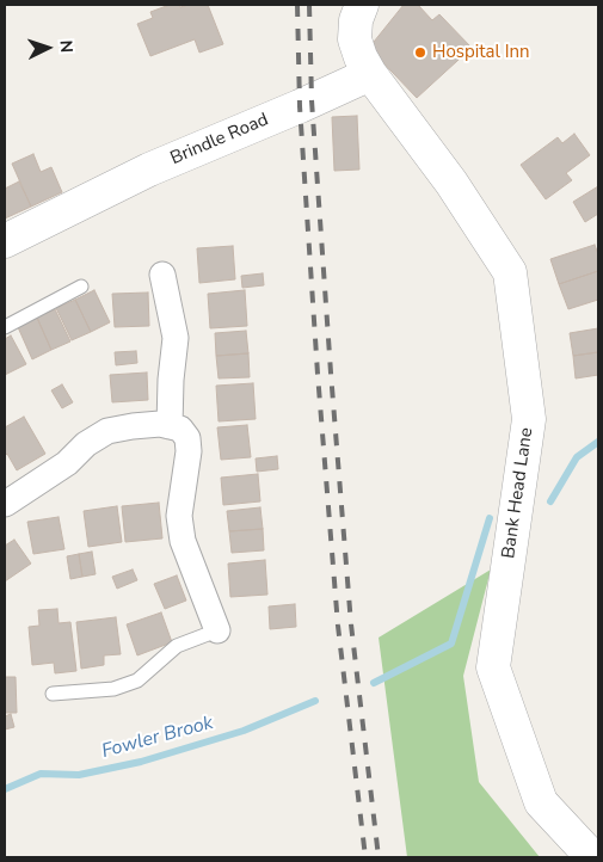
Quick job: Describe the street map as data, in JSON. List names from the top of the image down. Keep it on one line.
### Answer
{"streets":{"street":["Brindle Road","Bank Head Lane"]},"crossings":[["Brindle Road","Bank Head Lane"]],"water":["Fowler Brook"],"places":["Hospital Inn"],"north":"right"}
